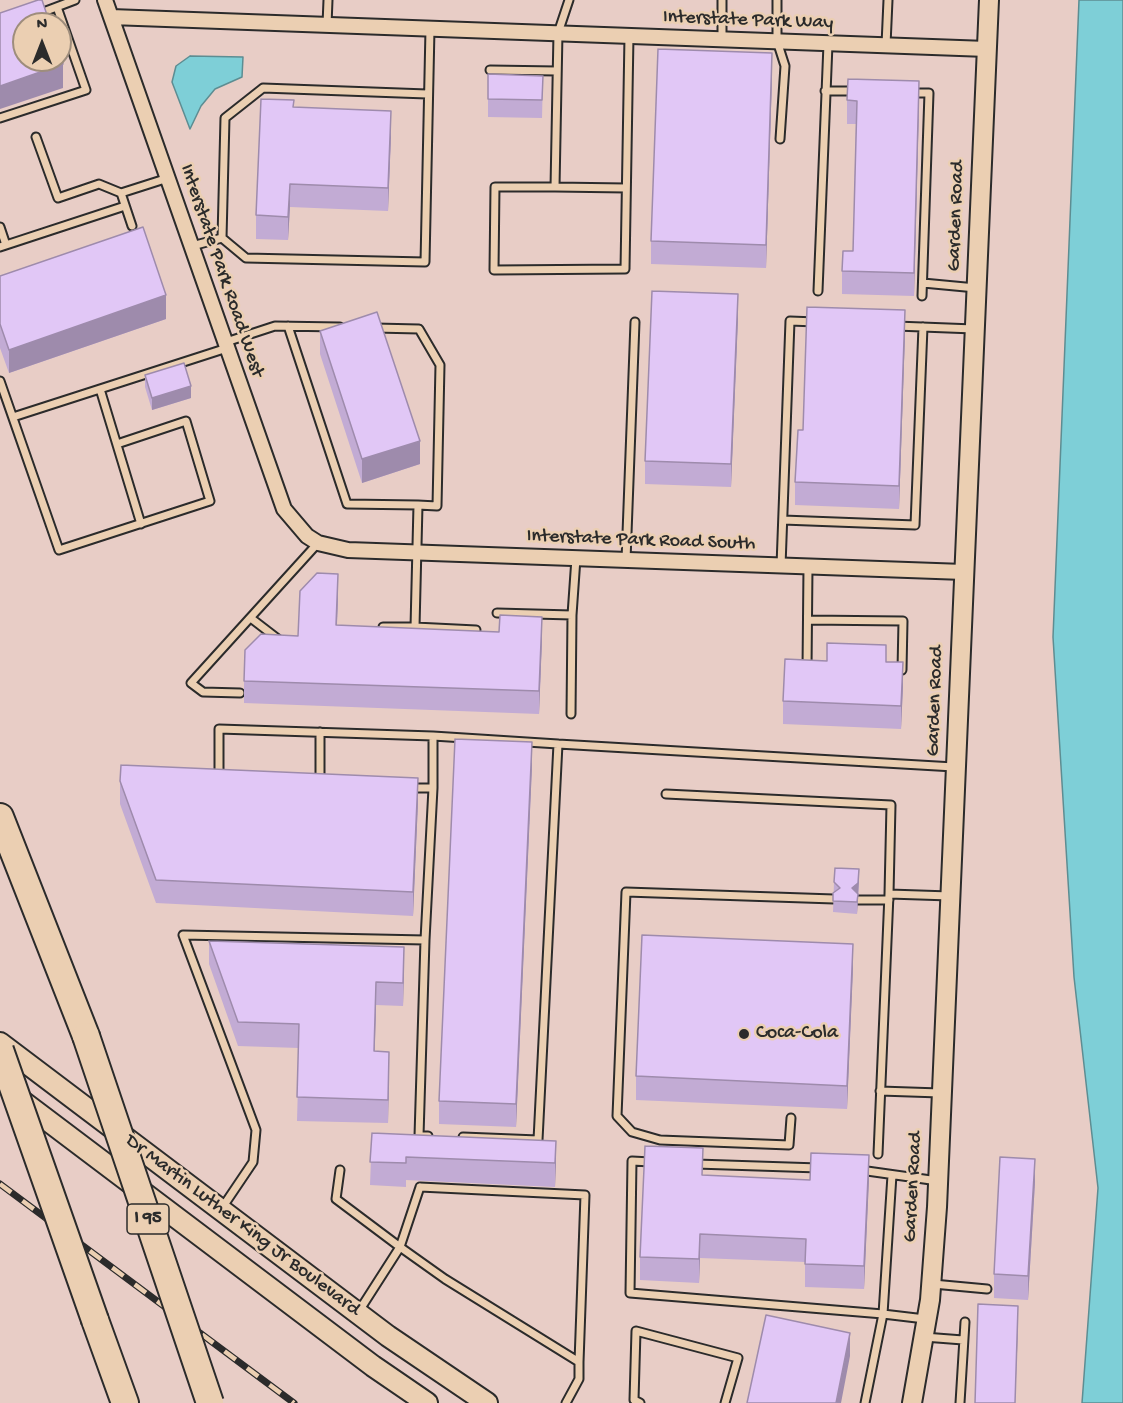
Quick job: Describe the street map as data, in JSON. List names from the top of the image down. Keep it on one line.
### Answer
{"streets":{"highway":["I 95"],"main road":["Dr Martin Luther King Jr Boulevard"],"street":["Interstate Park Way","Garden Road","Interstate Park Road West","Interstate Park Road South"]},"crossings":[["Interstate Park Way","Garden Road"],["Interstate Park Way","Interstate Park Road West"],["Garden Road","Interstate Park Road South"],["Interstate Park Road West","Interstate Park Road South"]],"places":["Coca-Cola"],"north":"top"}
